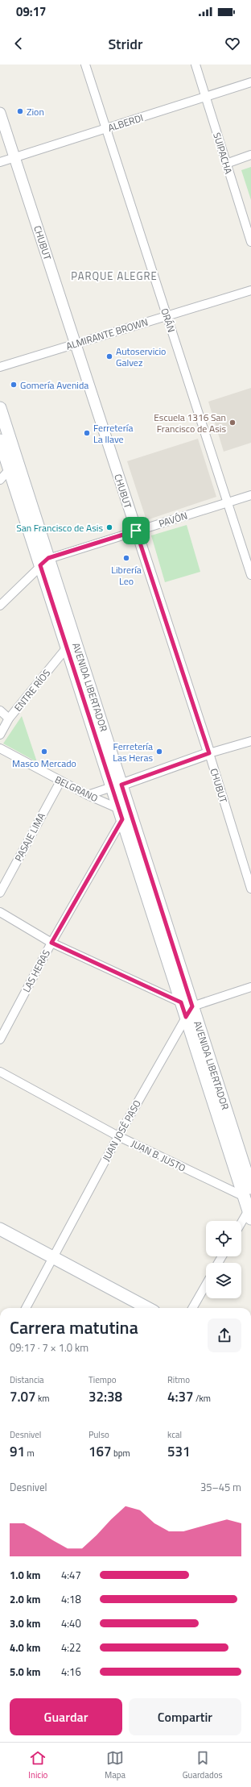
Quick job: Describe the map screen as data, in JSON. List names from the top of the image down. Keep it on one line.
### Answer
{"streets":{"main road":["AVENIDA LIBERTADOR"],"street":["ALBERDI","SUIPACHA","CHUBUT","ORÁN","ALMIRANTE BROWN","PAVÓN","ENTRE RÍOS","BELGRANO","PASAJE LIMA","LAS HERAS","JUAN JOSÉ PASO","JUAN B. JUSTO"]},"crossings":[["ALBERDI","SUIPACHA"],["ALBERDI","CHUBUT"],["ALBERDI","ORÁN"],["CHUBUT","ALMIRANTE BROWN"],["CHUBUT","PAVÓN"],["ORÁN","ALMIRANTE BROWN"],["ORÁN","PAVÓN"],["PAVÓN","AVENIDA LIBERTADOR"],["AVENIDA LIBERTADOR","ENTRE RÍOS"],["AVENIDA LIBERTADOR","BELGRANO"],["AVENIDA LIBERTADOR","LAS HERAS"],["AVENIDA LIBERTADOR","JUAN JOSÉ PASO"],["AVENIDA LIBERTADOR","JUAN B. JUSTO"],["BELGRANO","PASAJE LIMA"],["BELGRANO","LAS HERAS"],["JUAN JOSÉ PASO","JUAN B. JUSTO"]],"districts":["PARQUE ALEGRE"],"places":["Zion","Autoservicio Galvez","Gomería Avenida","Escuela 1316 San Francisco de Asis","Ferretería La llave","San Francisco de Asis","Librería Leo","Masco Mercado","Ferretería Las Heras"],"page":{"status":"09:17","header":"Stridr","heading":["Carrera matutina","09:17 · 7 × 1.0 km"],"stats":[["Distancia","7.07 km"],["Tiempo","32:38"],["Ritmo","4:37 /km"],["Desnivel","91 m"],["Pulso","167 bpm"],["kcal","531"]],"chart":["Desnivel","35–45 m"],"list":[{"name":"1.0 km","note":"4:47"},{"name":"2.0 km","note":"4:18"},{"name":"3.0 km","note":"4:40"},{"name":"4.0 km","note":"4:22"},{"name":"5.0 km","note":"4:16"}],"buttons":["Guardar","Compartir"],"tabs":["Inicio","Mapa","Guardados"]}}
